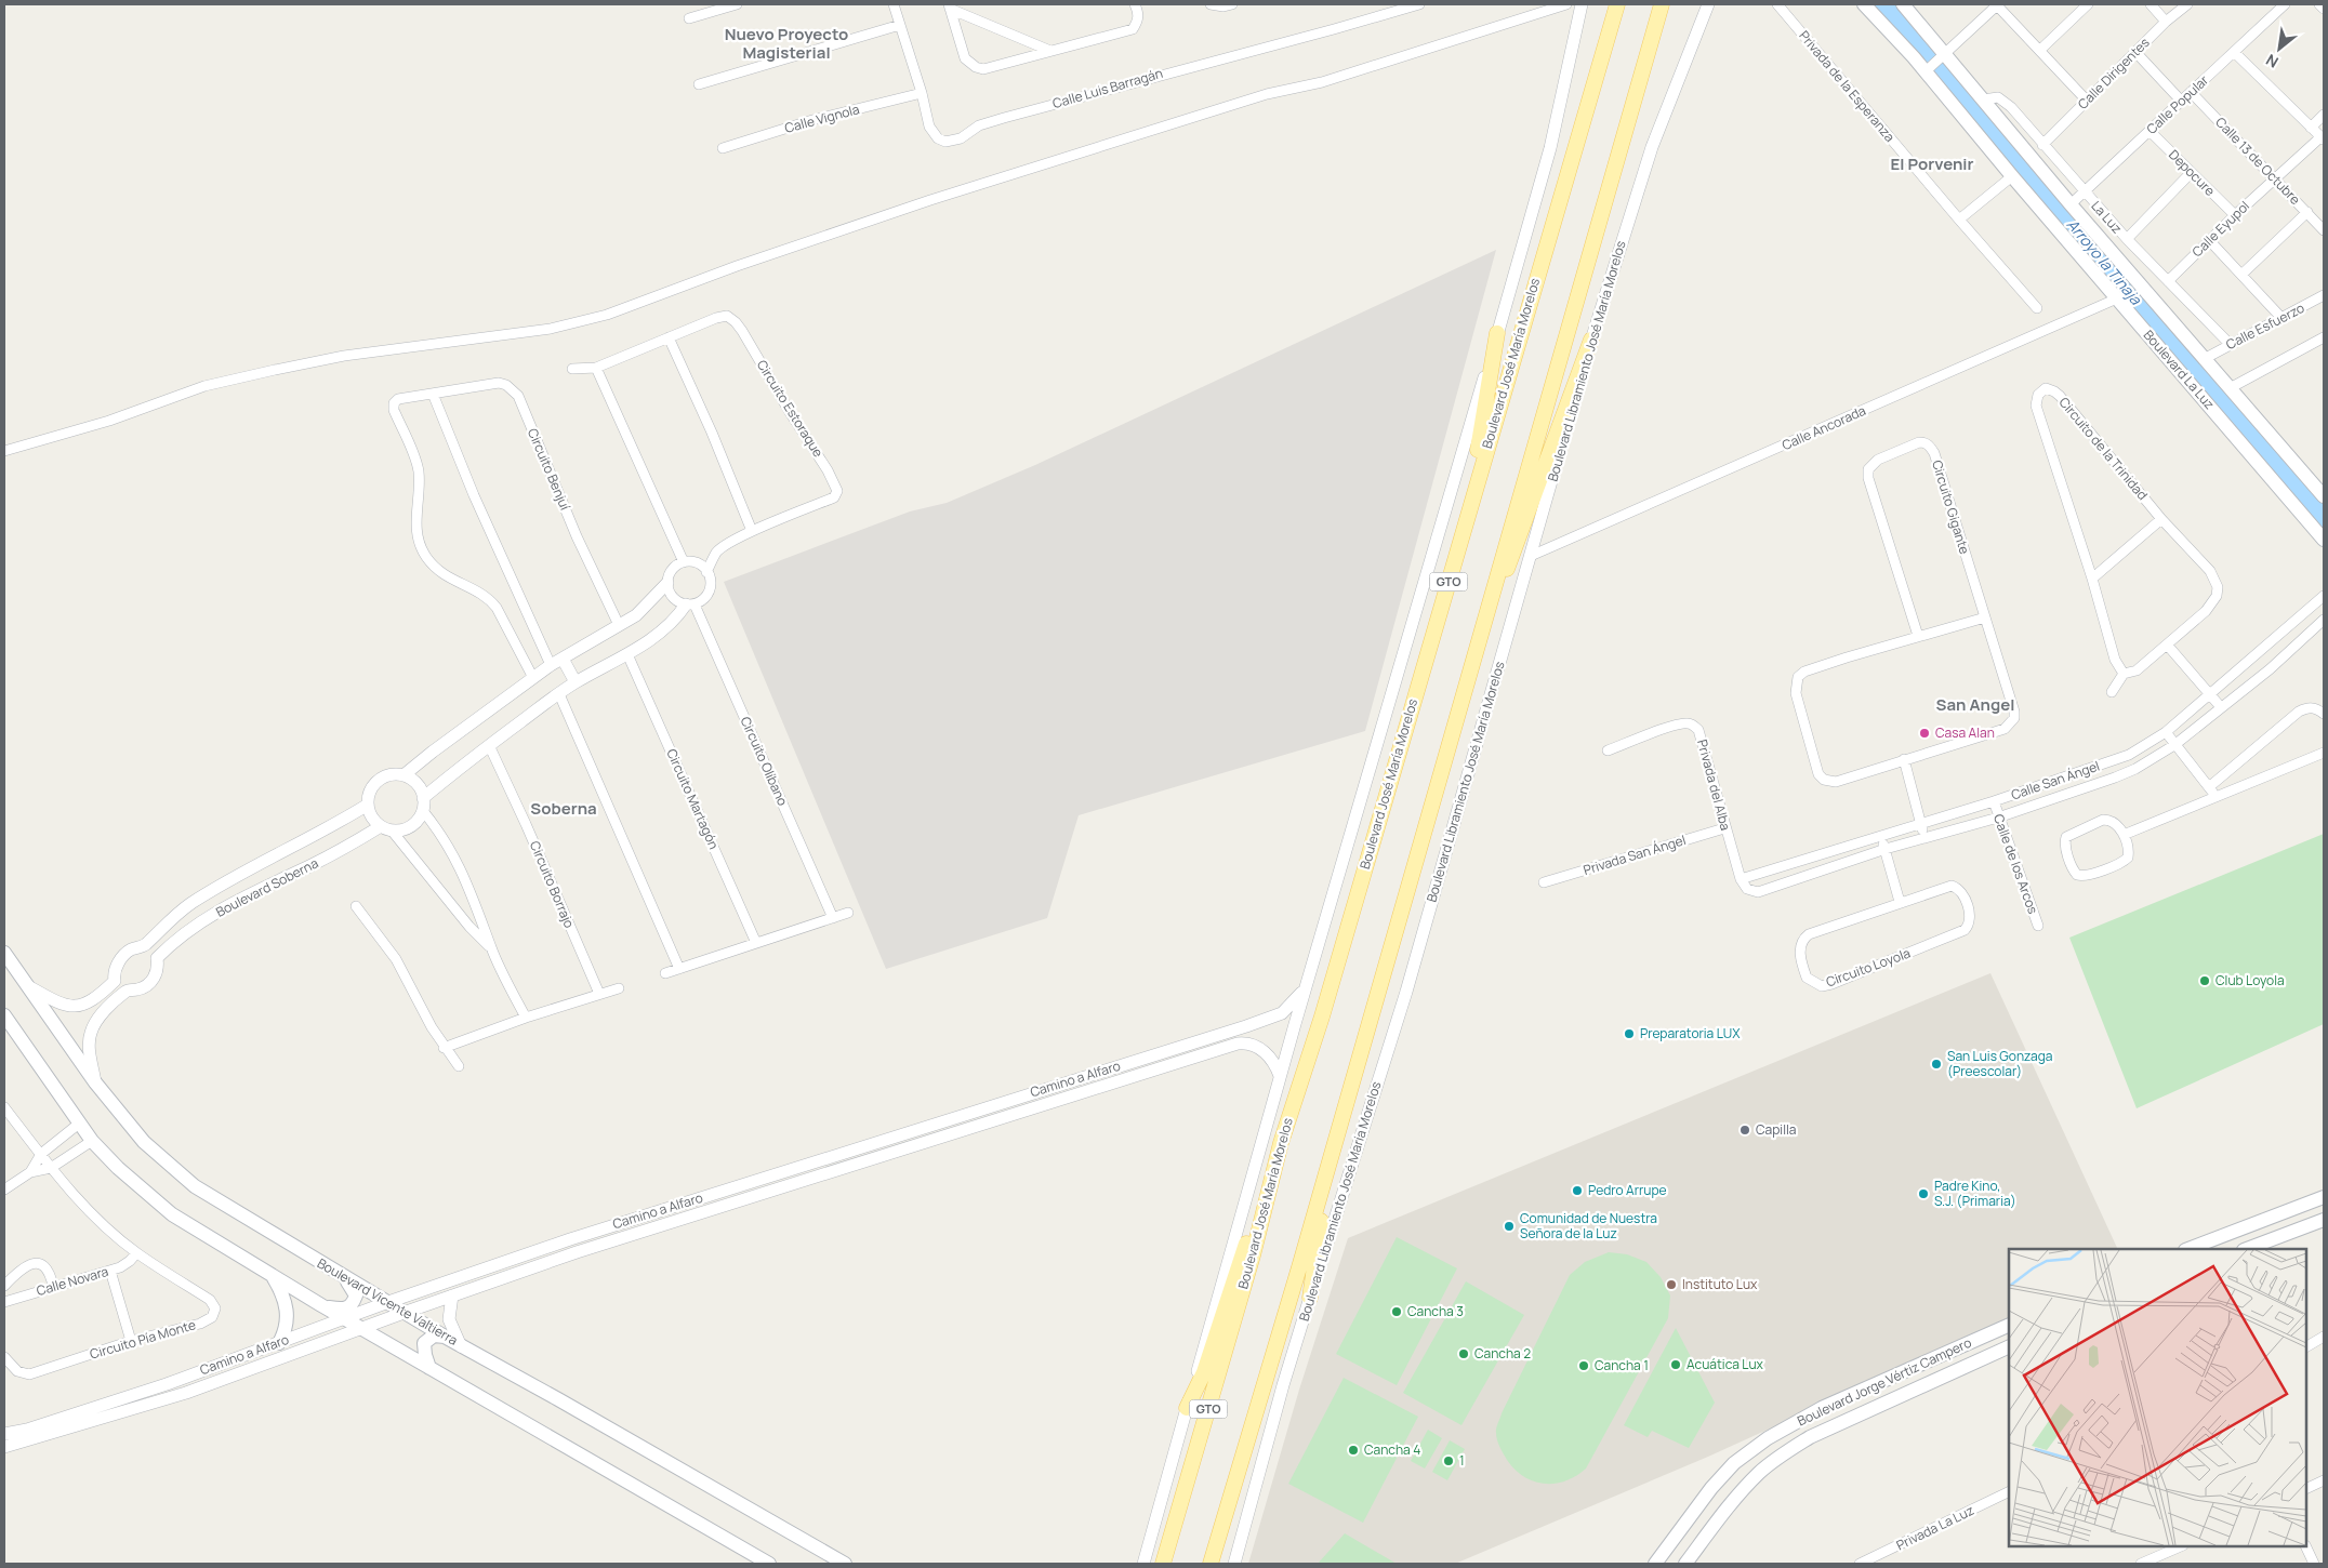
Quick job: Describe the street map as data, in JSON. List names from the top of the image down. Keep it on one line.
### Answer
{"streets":{"main road":["Boulevard José María Morelos","Boulevard La Luz","GTO","Boulevard Vicente Valtierra","Boulevard Jorge Vértiz Campero"],"street":["Calle Dirigentes","Privada de la Esperanza","Calle Luis Barragán","Calle Popular","Calle Vignola","Calle 13 de Octubre","Depocure","La Luz","Calle Eyupol","Calle Esfuerzo","Boulevard Libramiento José María Morelos","Circuito Estoraque","Calle Ancorada","Circuito de la Trinidad","Circuito Benjuí","Circuito Gigante","Circuito Olíbano","Calle San Ángel","Privada del Alba","Circuito Martagón","Privada San Ángel","Calle de los Arcos","Circuito Borrajo","Boulevard Soberna","Circuito Loyola","Camino a Alfaro","Calle Novara","Circuito Pía Monte","Privada La Luz"]},"crossings":[["Calle Dirigentes","La Luz"],["Calle Luis Barragán","Calle Vignola"],["Calle Popular","Calle 13 de Octubre"],["Calle Popular","Depocure"],["Calle Popular","La Luz"],["Calle Popular","Boulevard La Luz"],["Calle 13 de Octubre","Calle Eyupol"],["Depocure","Calle Eyupol"],["La Luz","Calle Eyupol"],["La Luz","Calle Esfuerzo"],["La Luz","Boulevard La Luz"],["Calle Esfuerzo","Boulevard La Luz"],["Boulevard Libramiento José María Morelos","Calle Ancorada"],["Boulevard La Luz","Calle Ancorada"],["Circuito Estoraque","Circuito Olíbano"],["Calle San Ángel","Privada del Alba"],["Calle San Ángel","Calle de los Arcos"],["Privada del Alba","Privada San Ángel"],["Boulevard Soberna","Boulevard Vicente Valtierra"],["Camino a Alfaro","Boulevard Vicente Valtierra"],["Calle Novara","Circuito Pía Monte"]],"districts":["Nuevo Proyecto Magisterial","El Porvenir","San Angel","Soberna"],"water":["Arroyo la Tinaja"],"places":["Casa Alan","Club Loyola","Preparatoria LUX","San Luis Gonzaga (Preescolar)","Capilla","Pedro Arrupe","Padre Kino, S.J. (Primaria)","Comunidad de Nuestra Señora de la Luz","Instituto Lux","Cancha 3","Cancha 2","Acuática Lux","Cancha 1","Cancha 4","1"],"north":"bottom left"}
